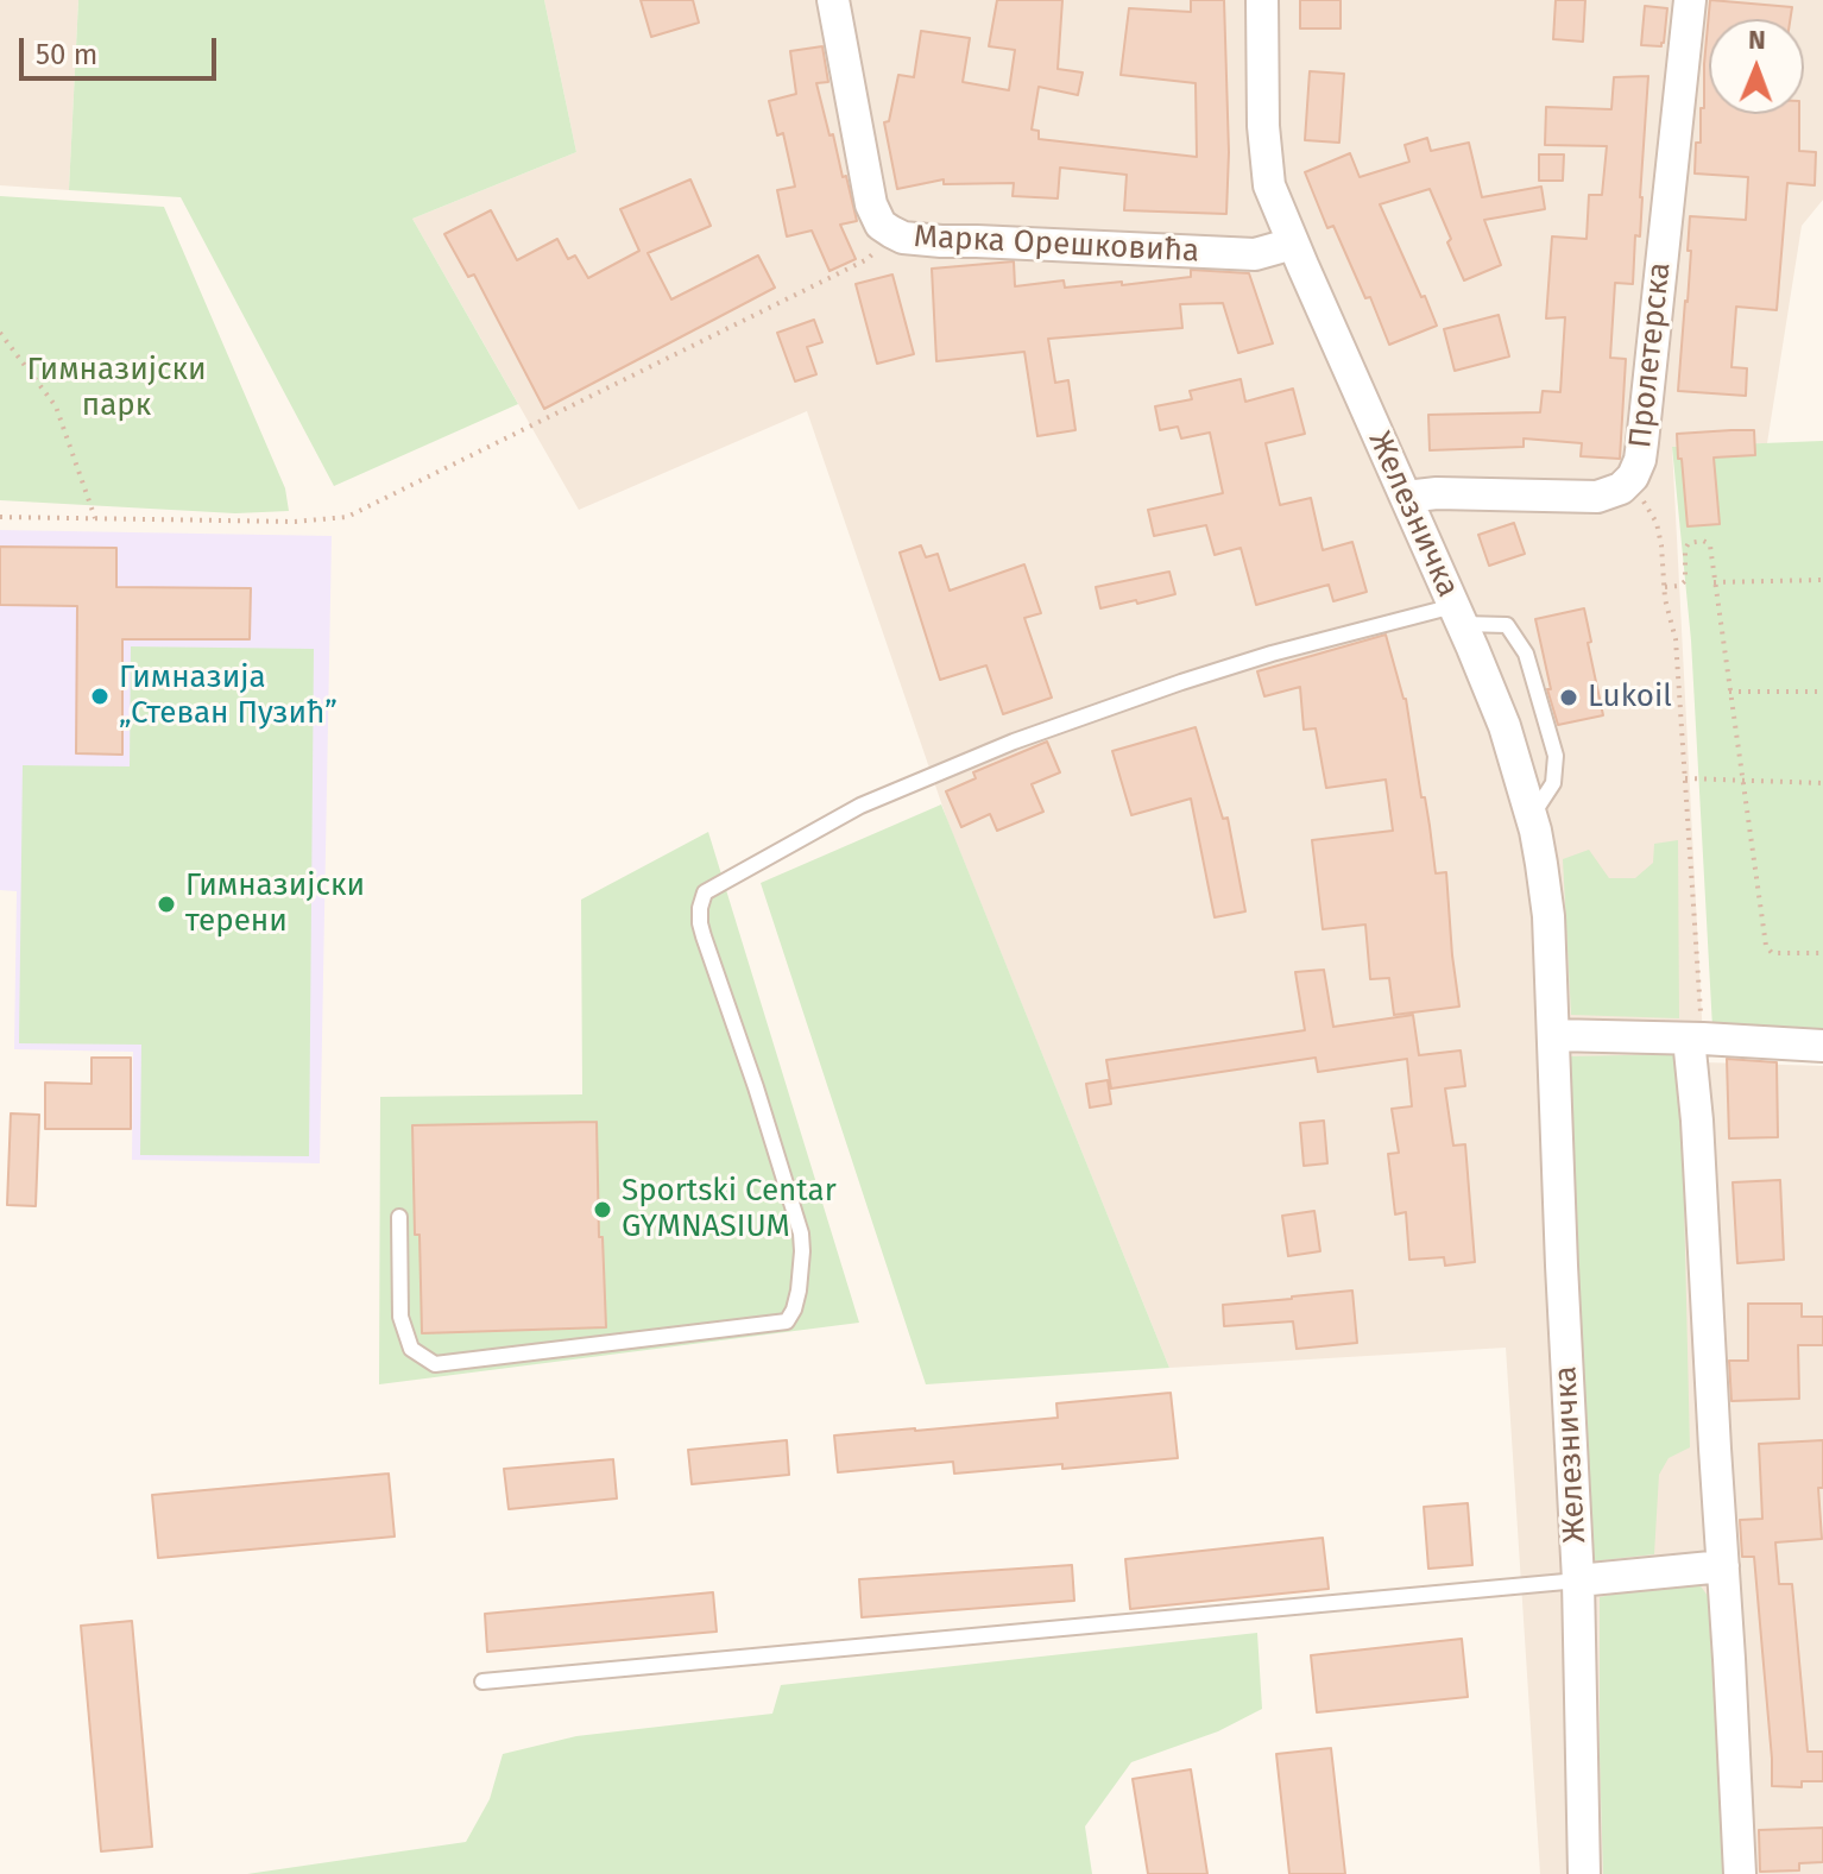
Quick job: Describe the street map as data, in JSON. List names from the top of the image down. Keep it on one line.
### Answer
{"streets":{"street":["Марка Орешковића","Пролетерска","Железничка"]},"crossings":[["Марка Орешковића","Железничка"],["Пролетерска","Железничка"]],"parks":["Гимназијски парк"],"places":["Гимназија „Стеван Пузић”","Lukoil","Гимназијски терени","Sportski Centar GYMNASIUM"],"scale_bar":"50 m","north":"top"}
